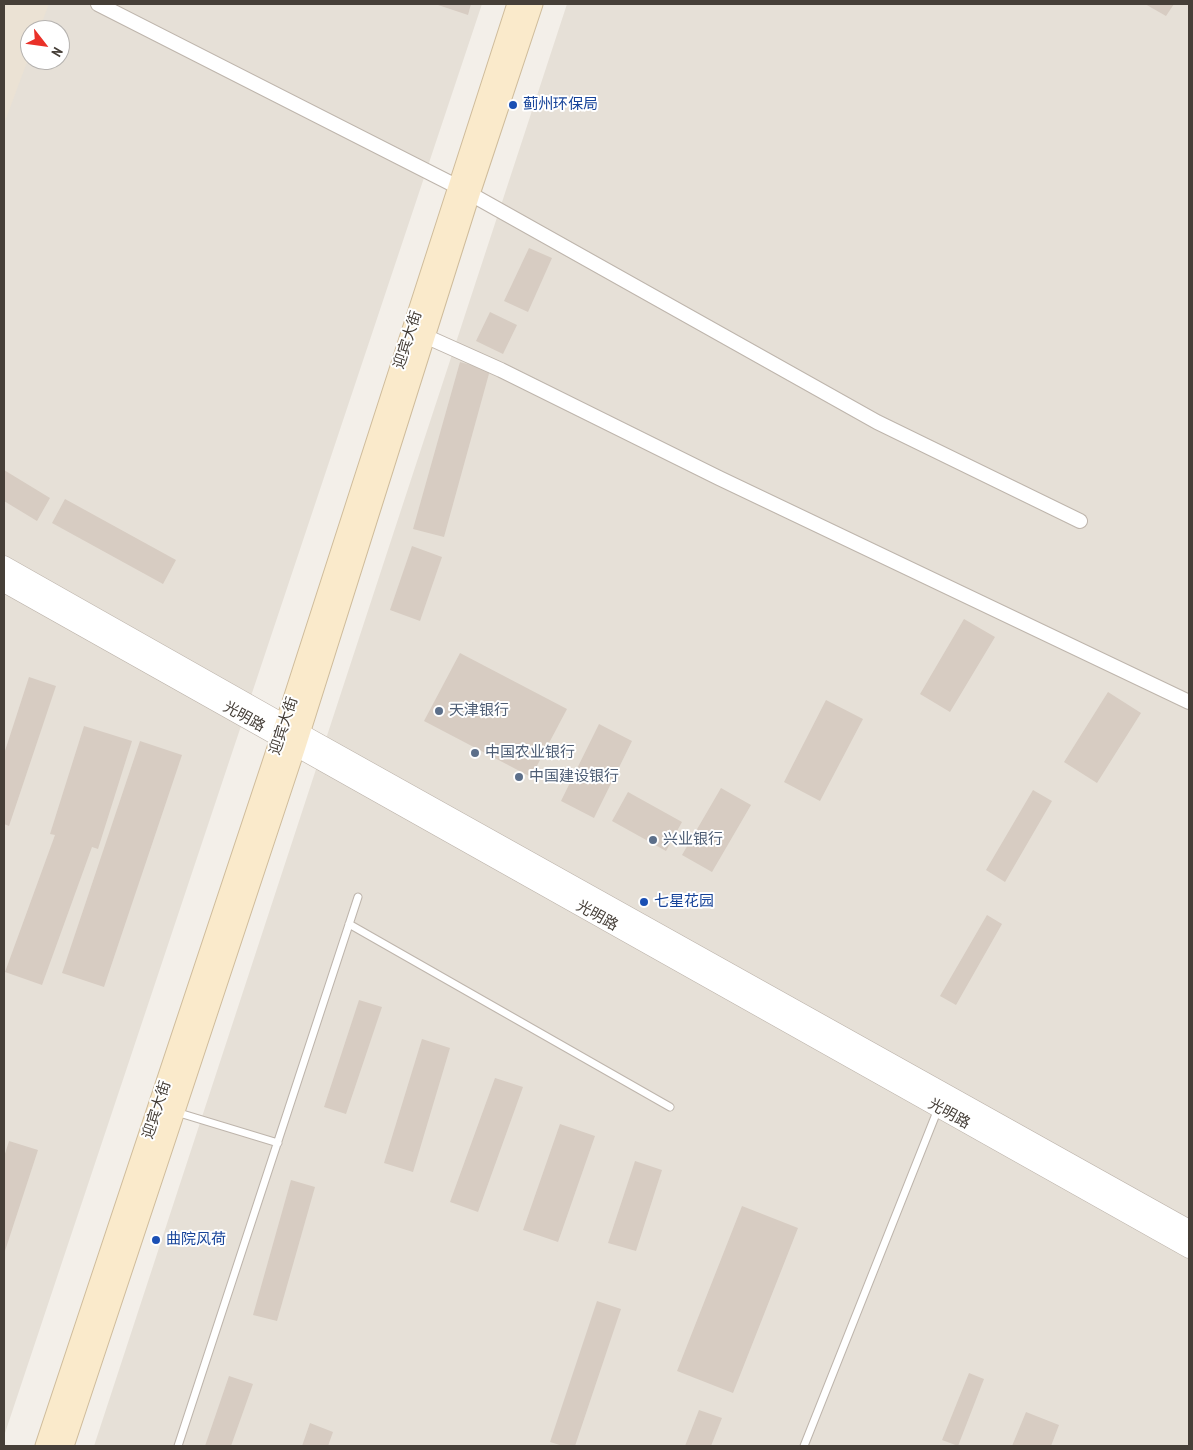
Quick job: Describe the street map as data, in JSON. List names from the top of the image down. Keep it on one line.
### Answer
{"streets":{"main road":["迎宾大街"],"street":["光明路"]},"crossings":[["迎宾大街","光明路"]],"places":["蓟州环保局","天津银行","中国农业银行","中国建设银行","兴业银行","七星花园","曲院风荷"],"north":"bottom right"}
